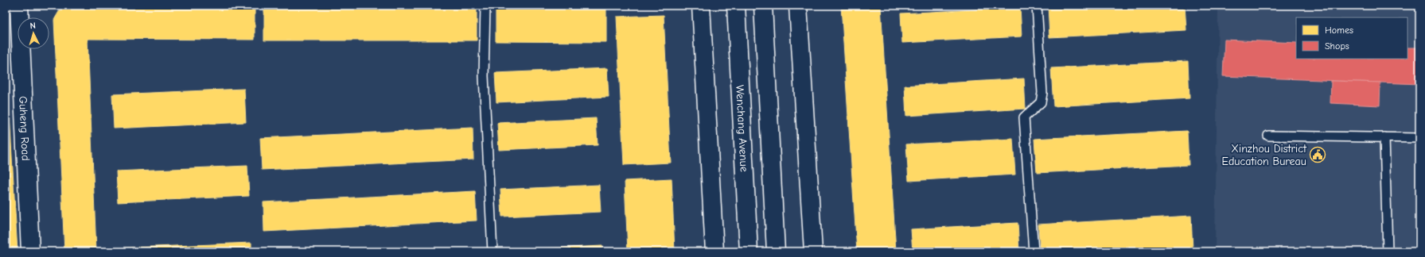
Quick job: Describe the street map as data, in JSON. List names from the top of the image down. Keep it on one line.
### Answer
{"streets":{"street":["Guheng Road","Wenchang Avenue"]},"places":{"public building":["Xinzhou District Education Bureau"]},"legend":["Homes","Shops"],"north":"top"}
